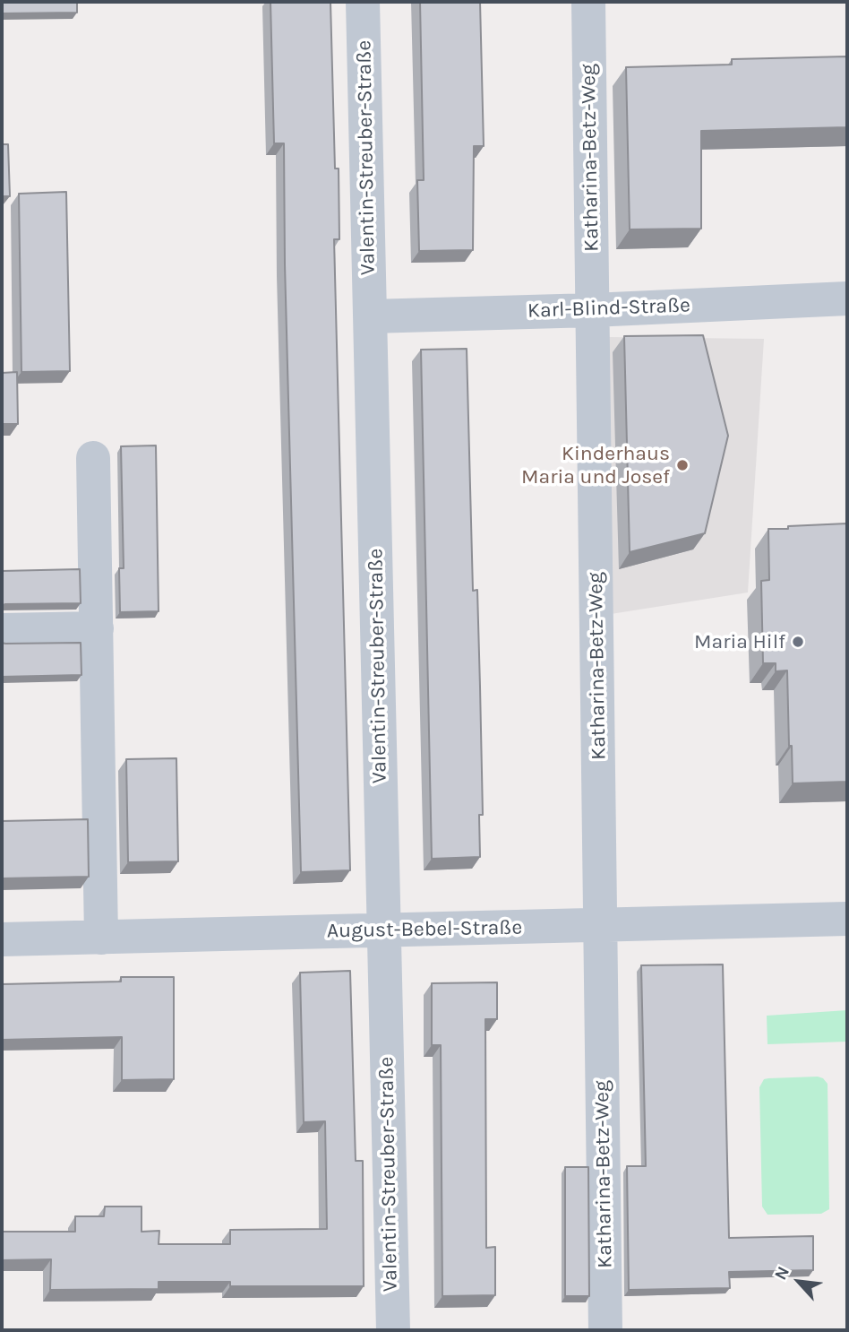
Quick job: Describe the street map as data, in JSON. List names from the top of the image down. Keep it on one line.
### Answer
{"streets":{"street":["Valentin-Streuber-Straße","Katharina-Betz-Weg","Karl-Blind-Straße","August-Bebel-Straße"]},"crossings":[["Valentin-Streuber-Straße","Karl-Blind-Straße"],["Valentin-Streuber-Straße","August-Bebel-Straße"],["Katharina-Betz-Weg","Karl-Blind-Straße"],["Katharina-Betz-Weg","August-Bebel-Straße"]],"places":["Kinderhaus Maria und Josef","Maria Hilf"],"north":"top left"}
